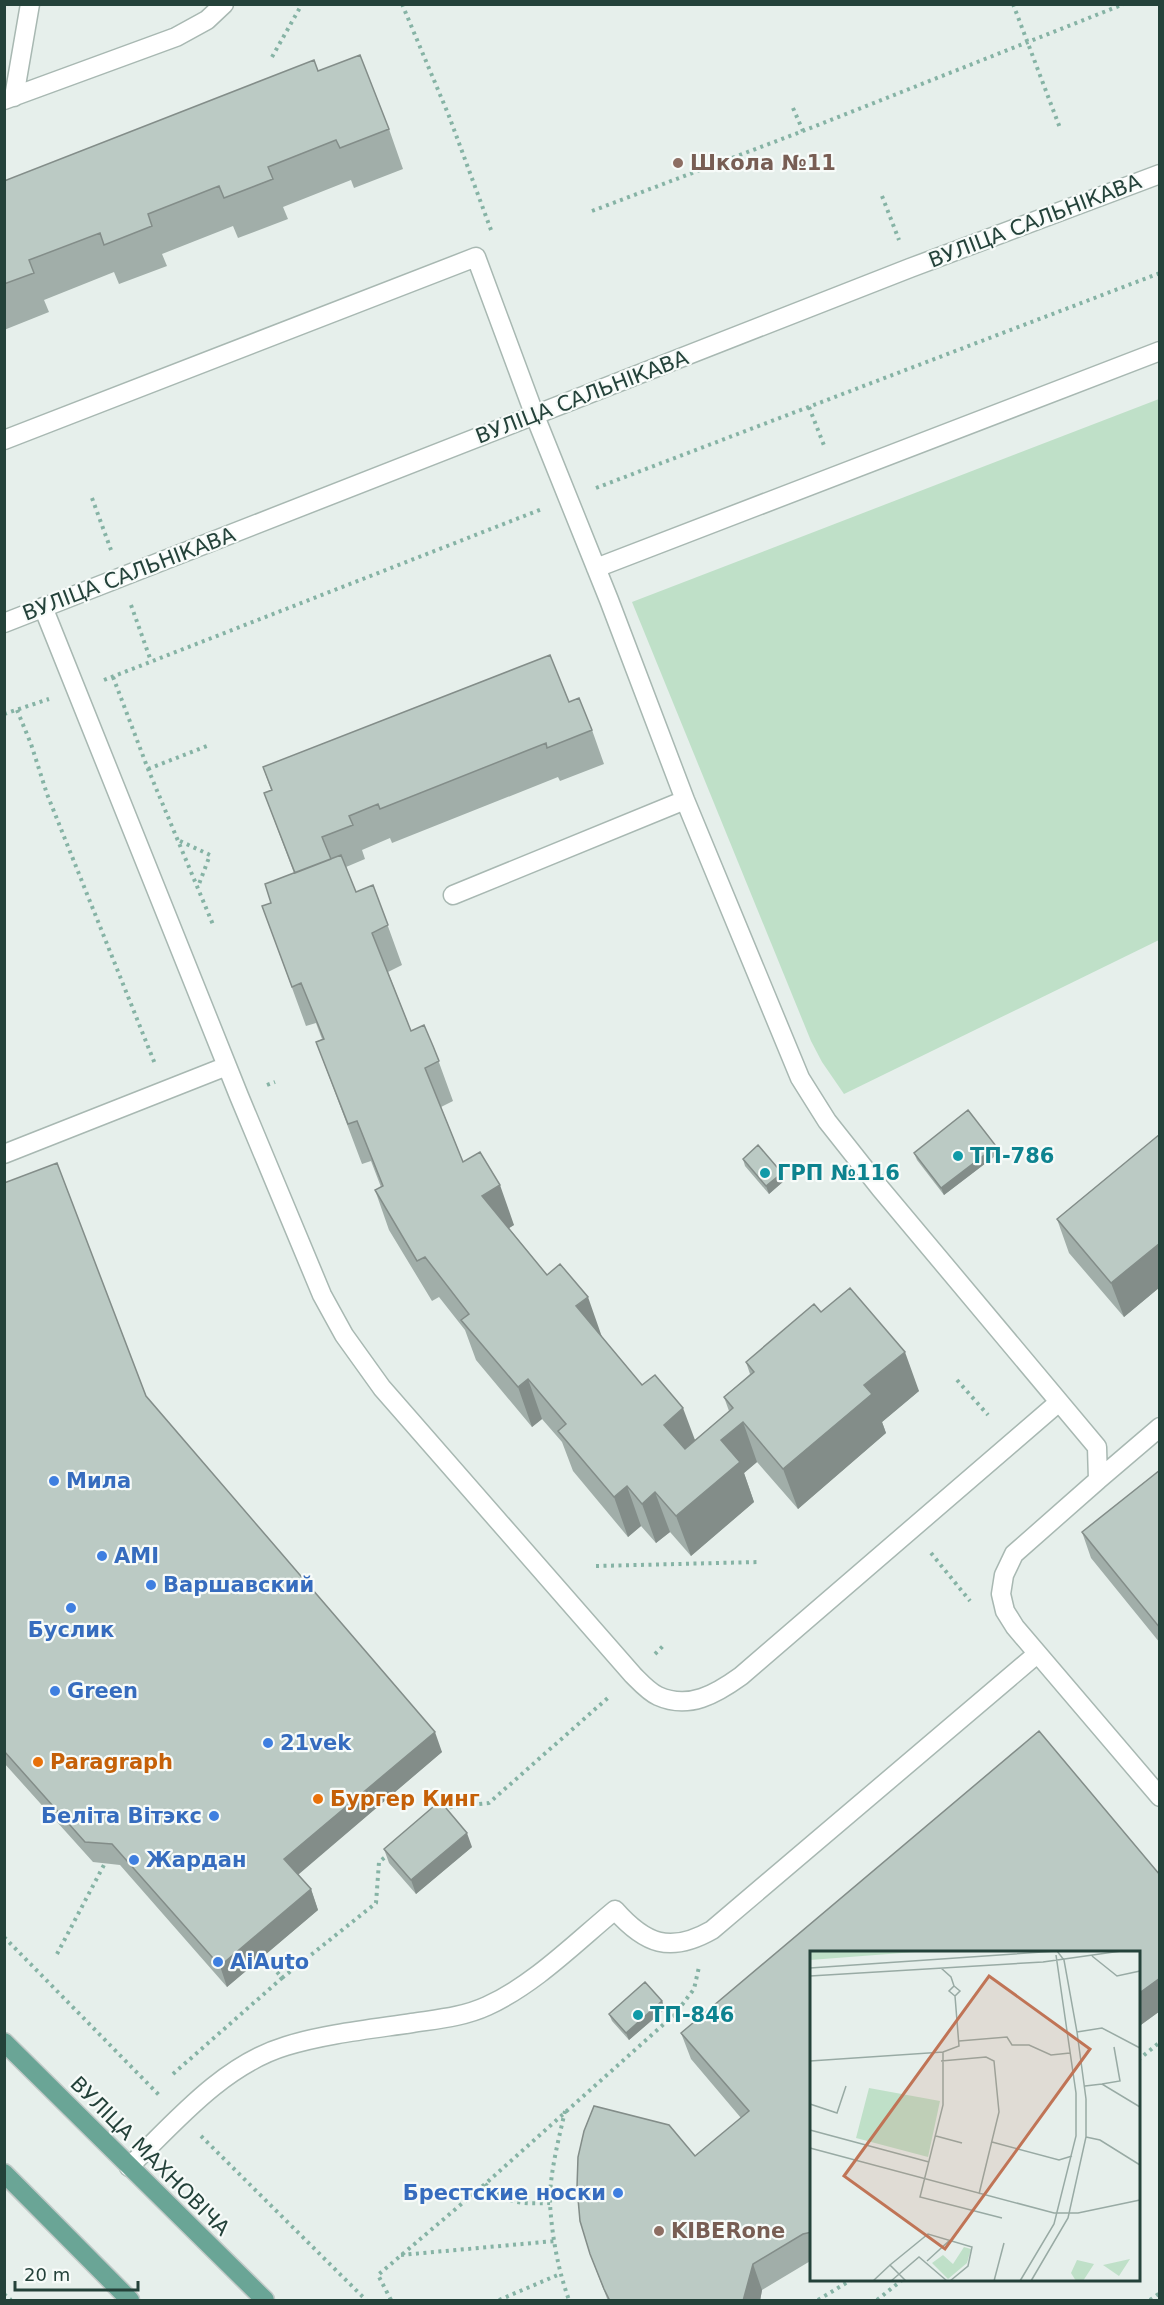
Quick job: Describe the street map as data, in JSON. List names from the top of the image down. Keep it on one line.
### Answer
{"streets":{"main road":["ВУЛІЦА МАХНОВІЧА"],"street":["ВУЛІЦА САЛЬНІКАВА"]},"places":["Школа №11","ТП-786","ГРП №116","Мила","AMI","Варшавский","Буслик","Green","21vek","Paragraph","Бургер Кинг","Беліта Вітэкс","Жардан","AiAuto","ТП-846","Брестские носки","KIBERone"],"scale_bar":"20 m"}
